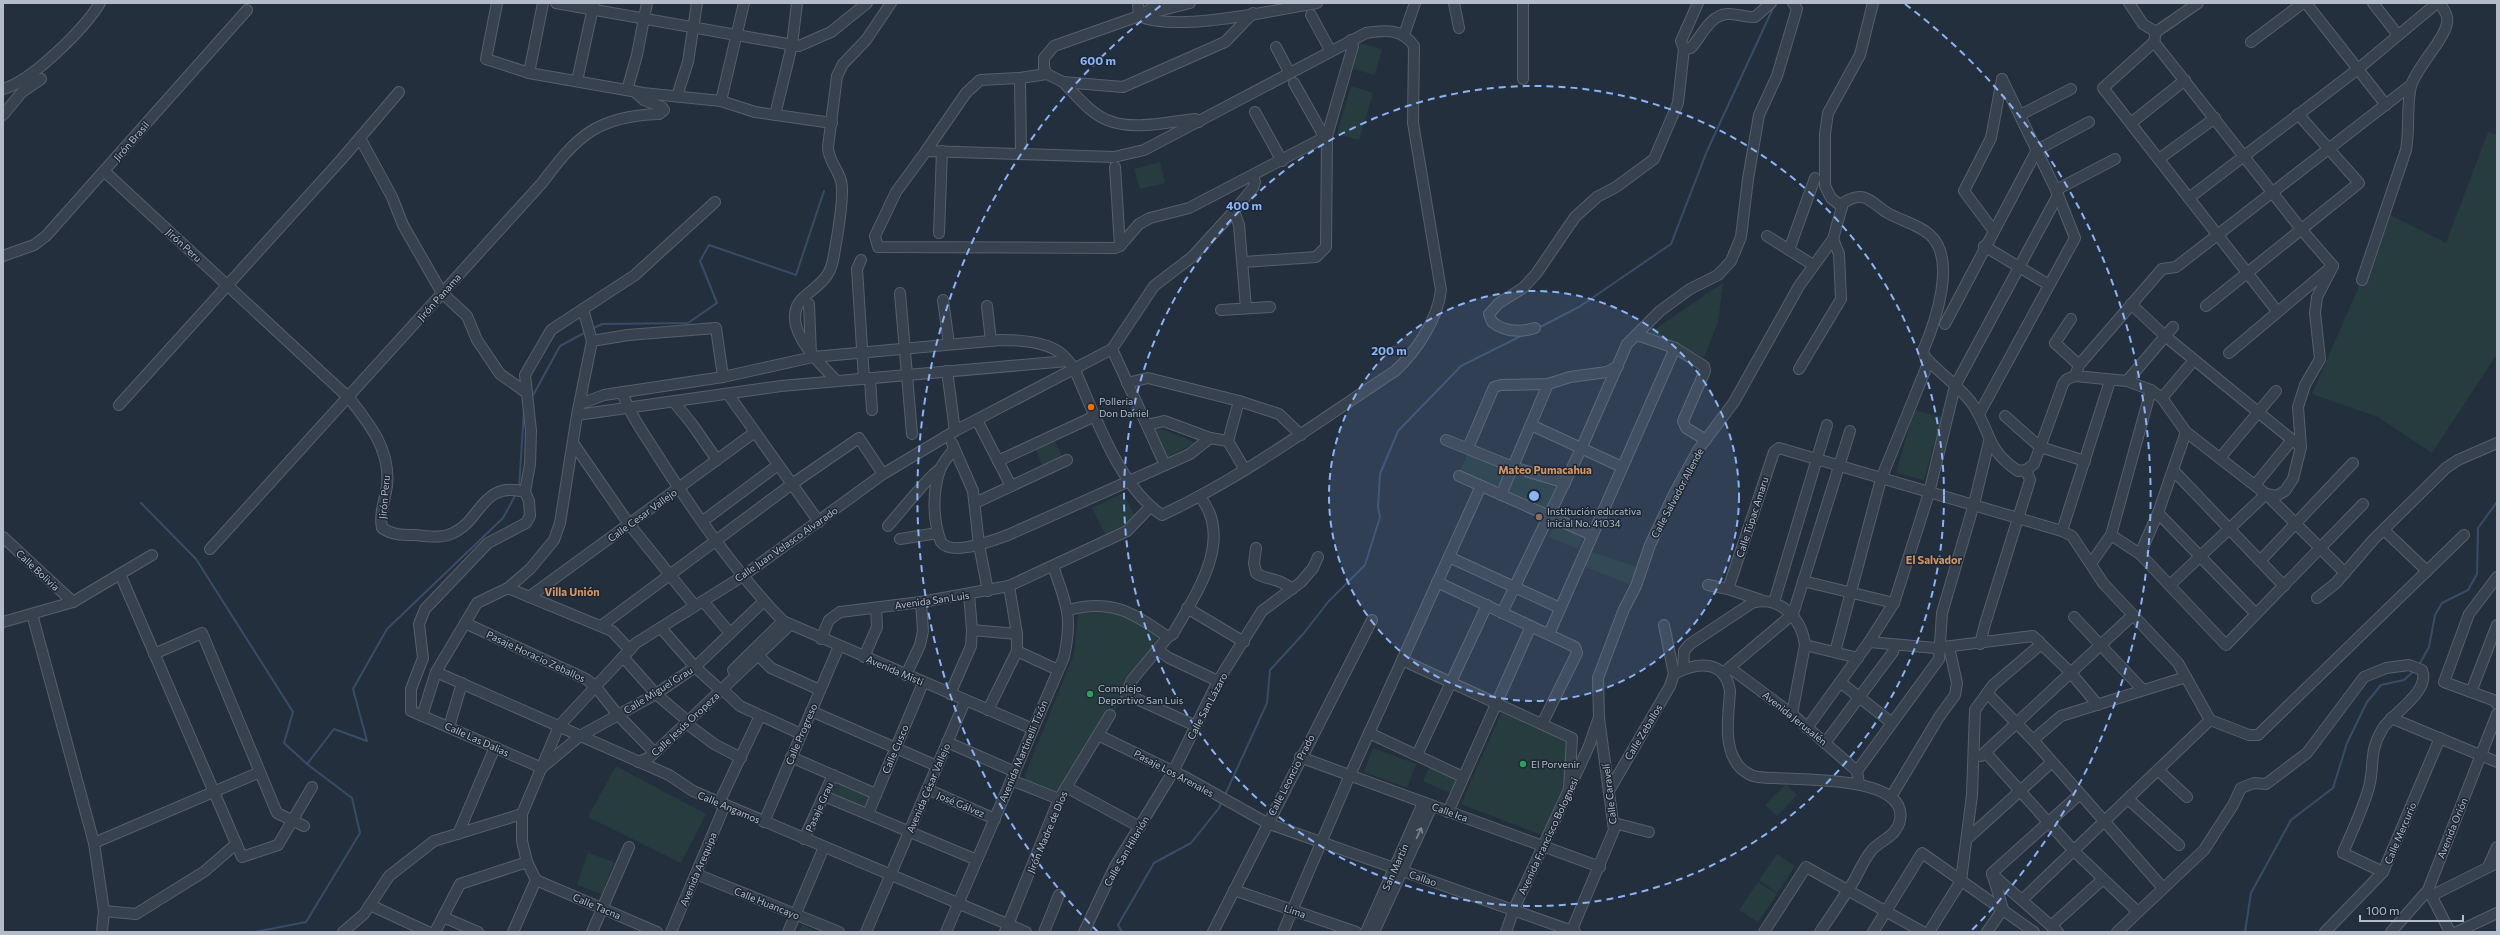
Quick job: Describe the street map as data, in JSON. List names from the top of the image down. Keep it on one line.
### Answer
{"streets":{"street":["Jirón Brasil","Jirón Peru","Jirón Panama","Calle Salvador Allende","Calle Cesar Vallejo","Calle Túpac Amaru","Calle Juan Velasco Alvarado","Calle Bolivia","Avenida San Luis","Pasaje Horacio Zeballos","Avenida Misti","Calle Miguel Grau","Calle San Lázaro","Avenida Jerusalén","Calle Jesús Oropeza","Calle Zeballos","Calle Progreso","Calle Las Dalias","Calle Cusco","Avenida Martinelli Tizón","Pasaje Los Arenales","Calle Leoncio Prado","Avenida César Vallejo","Calle Caravelí","José Gálvez","Calle Angamos","Pasaje Grau","Calle Ica","Avenida Orión","Jirón Madre de Dios","Calle Mercurio","Avenida Francisco Bolognesi","Calle San Hilarión","San Martín","Avenida Arequipa","Callao","Calle Huancayo","Calle Tacna","Lima"]},"crossings":[["Jirón Brasil","Jirón Peru"],["Jirón Peru","Jirón Panama"],["Jirón Peru","Calle Las Dalias"],["Calle Salvador Allende","Calle Caravelí"],["Calle Salvador Allende","Avenida Francisco Bolognesi"],["Calle Cesar Vallejo","Avenida Misti"],["Calle Juan Velasco Alvarado","Pasaje Horacio Zeballos"],["Calle Juan Velasco Alvarado","Avenida Misti"],["Calle Juan Velasco Alvarado","Calle Las Dalias"],["Calle Juan Velasco Alvarado","Calle Angamos"],["Avenida San Luis","Avenida Misti"],["Avenida San Luis","Avenida Martinelli Tizón"],["Pasaje Horacio Zeballos","Calle Miguel Grau"],["Pasaje Horacio Zeballos","Calle Jesús Oropeza"],["Pasaje Horacio Zeballos","Calle Angamos"],["Avenida Misti","Calle Miguel Grau"],["Avenida Misti","Calle Jesús Oropeza"],["Avenida Misti","Calle Progreso"],["Avenida Misti","Calle Cusco"],["Avenida Misti","Avenida Martinelli Tizón"],["Avenida Misti","Avenida César Vallejo"],["Calle Miguel Grau","Calle Angamos"],["Calle San Lázaro","Pasaje Los Arenales"],["Calle San Lázaro","Calle San Hilarión"],["Avenida Jerusalén","Calle Zeballos"],["Calle Jesús Oropeza","Calle Angamos"],["Calle Zeballos","Calle Caravelí"],["Calle Progreso","Calle Angamos"],["Avenida Martinelli Tizón","José Gálvez"],["Avenida Martinelli Tizón","Calle Angamos"],["Pasaje Los Arenales","Jirón Madre de Dios"],["Pasaje Los Arenales","Calle San Hilarión"],["Pasaje Los Arenales","Callao"],["Calle Leoncio Prado","Calle Ica"],["Calle Leoncio Prado","Callao"],["Calle Leoncio Prado","Lima"],["Avenida César Vallejo","José Gálvez"],["Avenida César Vallejo","Calle Angamos"],["Calle Caravelí","Calle Ica"],["Calle Caravelí","Avenida Francisco Bolognesi"],["Calle Caravelí","Callao"],["Calle Angamos","Pasaje Grau"],["Calle Angamos","Jirón Madre de Dios"],["Calle Angamos","Avenida Arequipa"],["Calle Ica","Avenida Francisco Bolognesi"],["Calle Ica","San Martín"],["Avenida Francisco Bolognesi","Callao"],["San Martín","Callao"],["Avenida Arequipa","Calle Huancayo"]],"districts":["Mateo Pumacahua","El Salvador","Villa Unión"],"places":["Polleria Don Daniel","Institución educativa inicial No. 41034","Complejo Deportivo San Luis","El Porvenir"],"scale_bar":"100 m","rings":["600 m","400 m","200 m"]}
